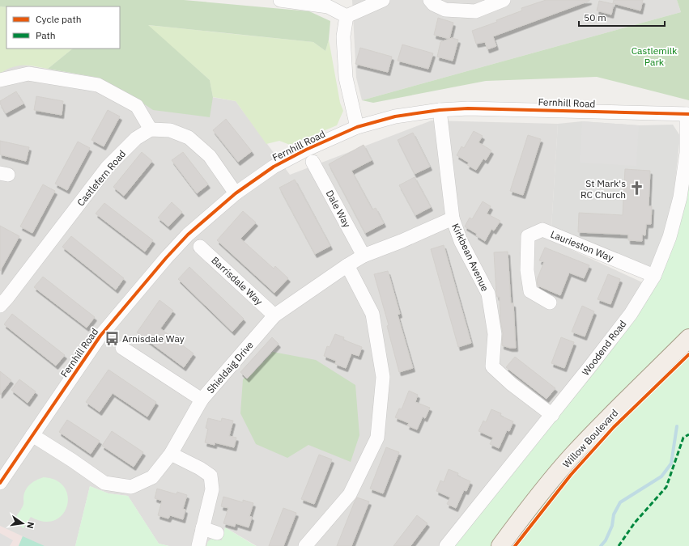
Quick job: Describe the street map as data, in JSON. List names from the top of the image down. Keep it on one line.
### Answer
{"streets":{"main road":["Willow Boulevard"],"street":["Fernhill Road","Castlefern Road","Dale Way","Laurieston Way","Kirkbean Avenue","Barrisdale Way","Woodend Road","Shieldaig Drive"]},"crossings":[["Fernhill Road","Kirkbean Avenue"],["Fernhill Road","Woodend Road"],["Fernhill Road","Shieldaig Drive"],["Dale Way","Shieldaig Drive"],["Laurieston Way","Woodend Road"],["Kirkbean Avenue","Woodend Road"],["Kirkbean Avenue","Shieldaig Drive"],["Barrisdale Way","Shieldaig Drive"]],"parks":["Castlemilk Park"],"places":{"church":["St Mark's RC Church"],"bus stop":["Arnisdale Way"]},"legend":["Cycle path","Path"],"scale_bar":"50 m","north":"right"}
